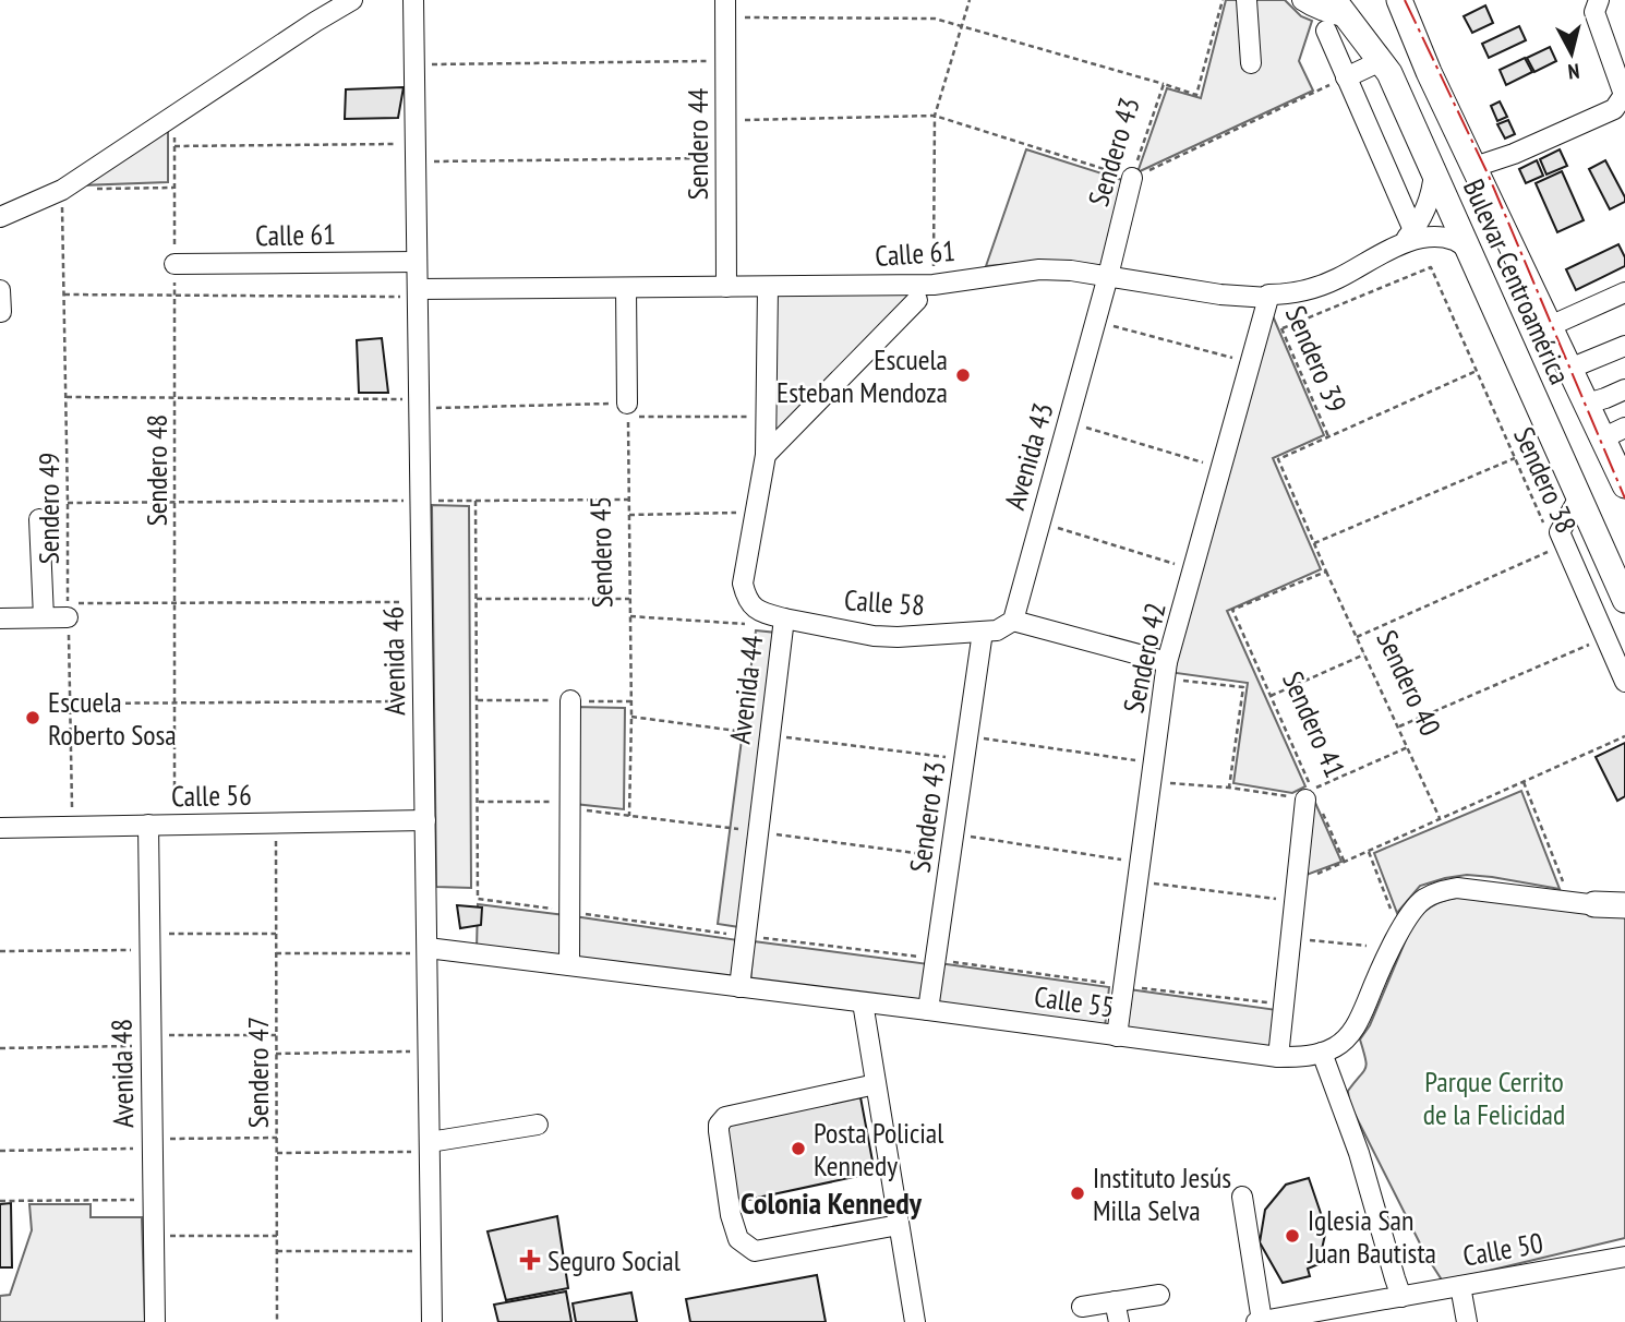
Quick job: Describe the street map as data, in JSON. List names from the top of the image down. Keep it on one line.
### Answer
{"streets":{"main road":["Bulevar Centroamérica"],"street":["Sendero 44","Sendero 43","Calle 61","Avenida 43","Calle 58","Sendero 42","Avenida 46","Avenida 44","Sendero 41","Calle 56","Calle 55","Avenida 48","Calle 50"],"path":["Sendero 39","Sendero 48","Sendero 38","Sendero 49","Sendero 45","Sendero 40","Sendero 47"]},"crossings":[["Sendero 44","Calle 61"],["Sendero 43","Calle 61"],["Sendero 43","Avenida 43"],["Sendero 43","Calle 58"],["Sendero 43","Calle 55"],["Calle 61","Bulevar Centroamérica"],["Calle 61","Sendero 39"],["Calle 61","Avenida 43"],["Calle 61","Sendero 48"],["Calle 61","Sendero 42"],["Calle 61","Avenida 46"],["Calle 61","Avenida 44"],["Sendero 39","Sendero 38"],["Sendero 39","Sendero 42"],["Sendero 39","Sendero 40"],["Sendero 48","Calle 56"],["Sendero 49","Calle 56"],["Calle 58","Avenida 44"],["Sendero 42","Calle 55"],["Avenida 46","Calle 56"],["Avenida 46","Calle 55"],["Sendero 40","Sendero 41"],["Avenida 44","Calle 55"],["Sendero 41","Calle 55"],["Calle 56","Sendero 47"],["Calle 56","Avenida 48"]],"districts":["Colonia Kennedy"],"parks":["Parque Cerrito de la Felicidad"],"places":{"other":["Escuela Esteban Mendoza","Escuela Roberto Sosa","Posta Policial Kennedy","Instituto Jesús Milla Selva","Iglesia San Juan Bautista"],"health":["Seguro Social"]},"north":"bottom"}
